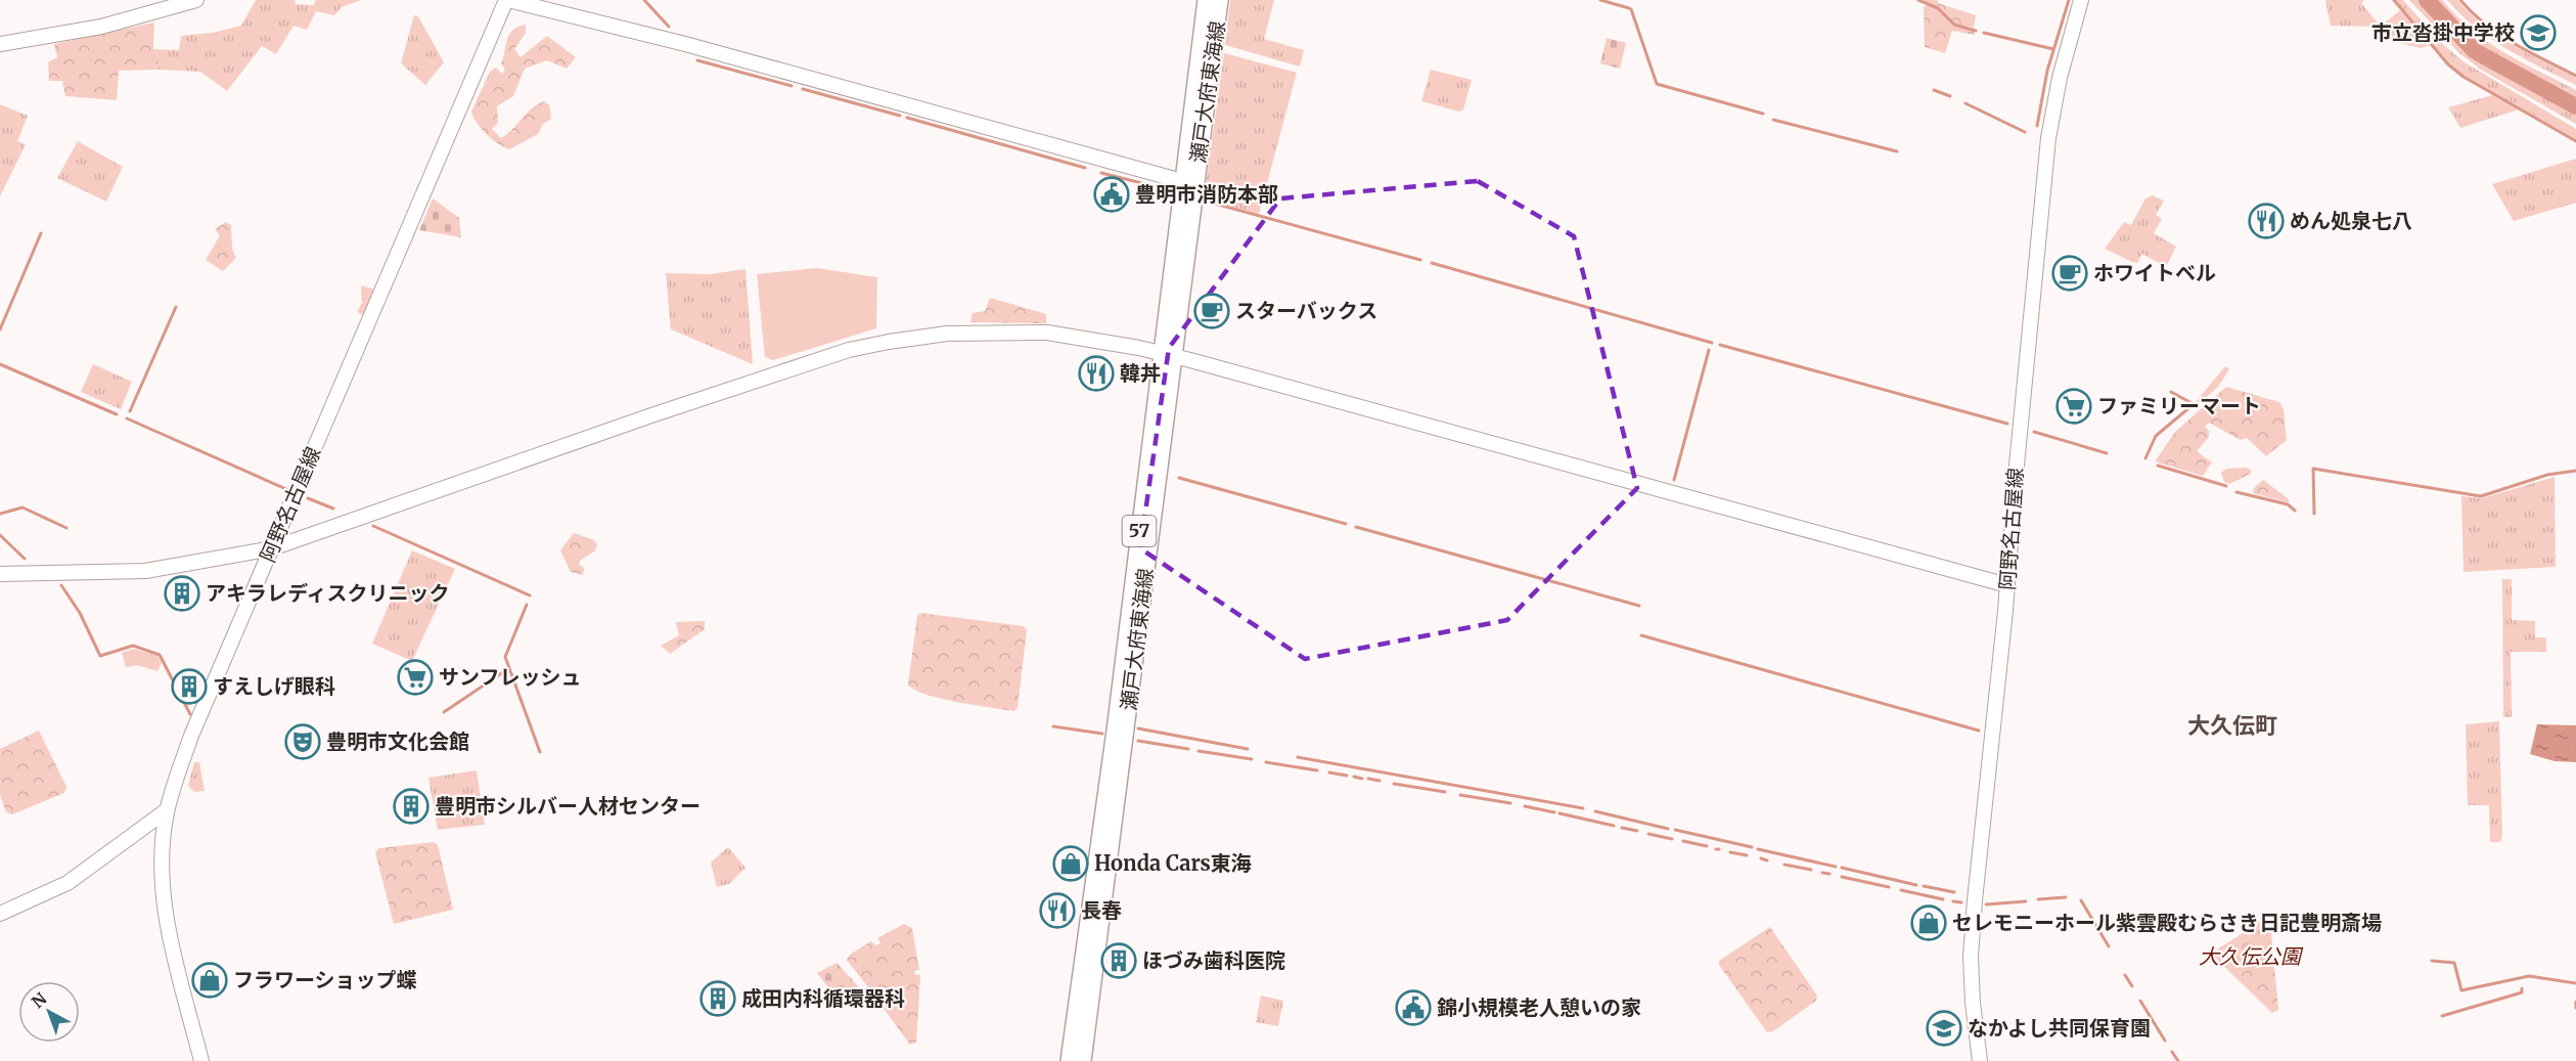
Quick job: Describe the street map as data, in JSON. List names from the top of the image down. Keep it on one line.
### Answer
{"streets":{"main road":["瀬戸大府東海線","57"],"street":["阿野名古屋線"]},"districts":["大久伝町"],"parks":["大久伝公園"],"places":{"school or university":["市立沓掛中学校","なかよし共同保育園"],"public building":["豊明市消防本部","錦小規模老人憩いの家"],"restaurant":["めん処泉七八","韓丼","長春"],"cafe":["ホワイトベル","スターバックス"],"supermarket":["ファミリーマート","サンフレッシュ"],"building":["アキラレディスクリニック","すえしげ眼科","豊明市シルバー人材センター","ほづみ歯科医院","成田内科循環器科"],"theatre":["豊明市文化会館"],"shop":["Honda Cars東海","セレモニーホール紫雲殿むらさき日記豊明斎場","フラワーショップ蝶"]},"north":"top left"}
